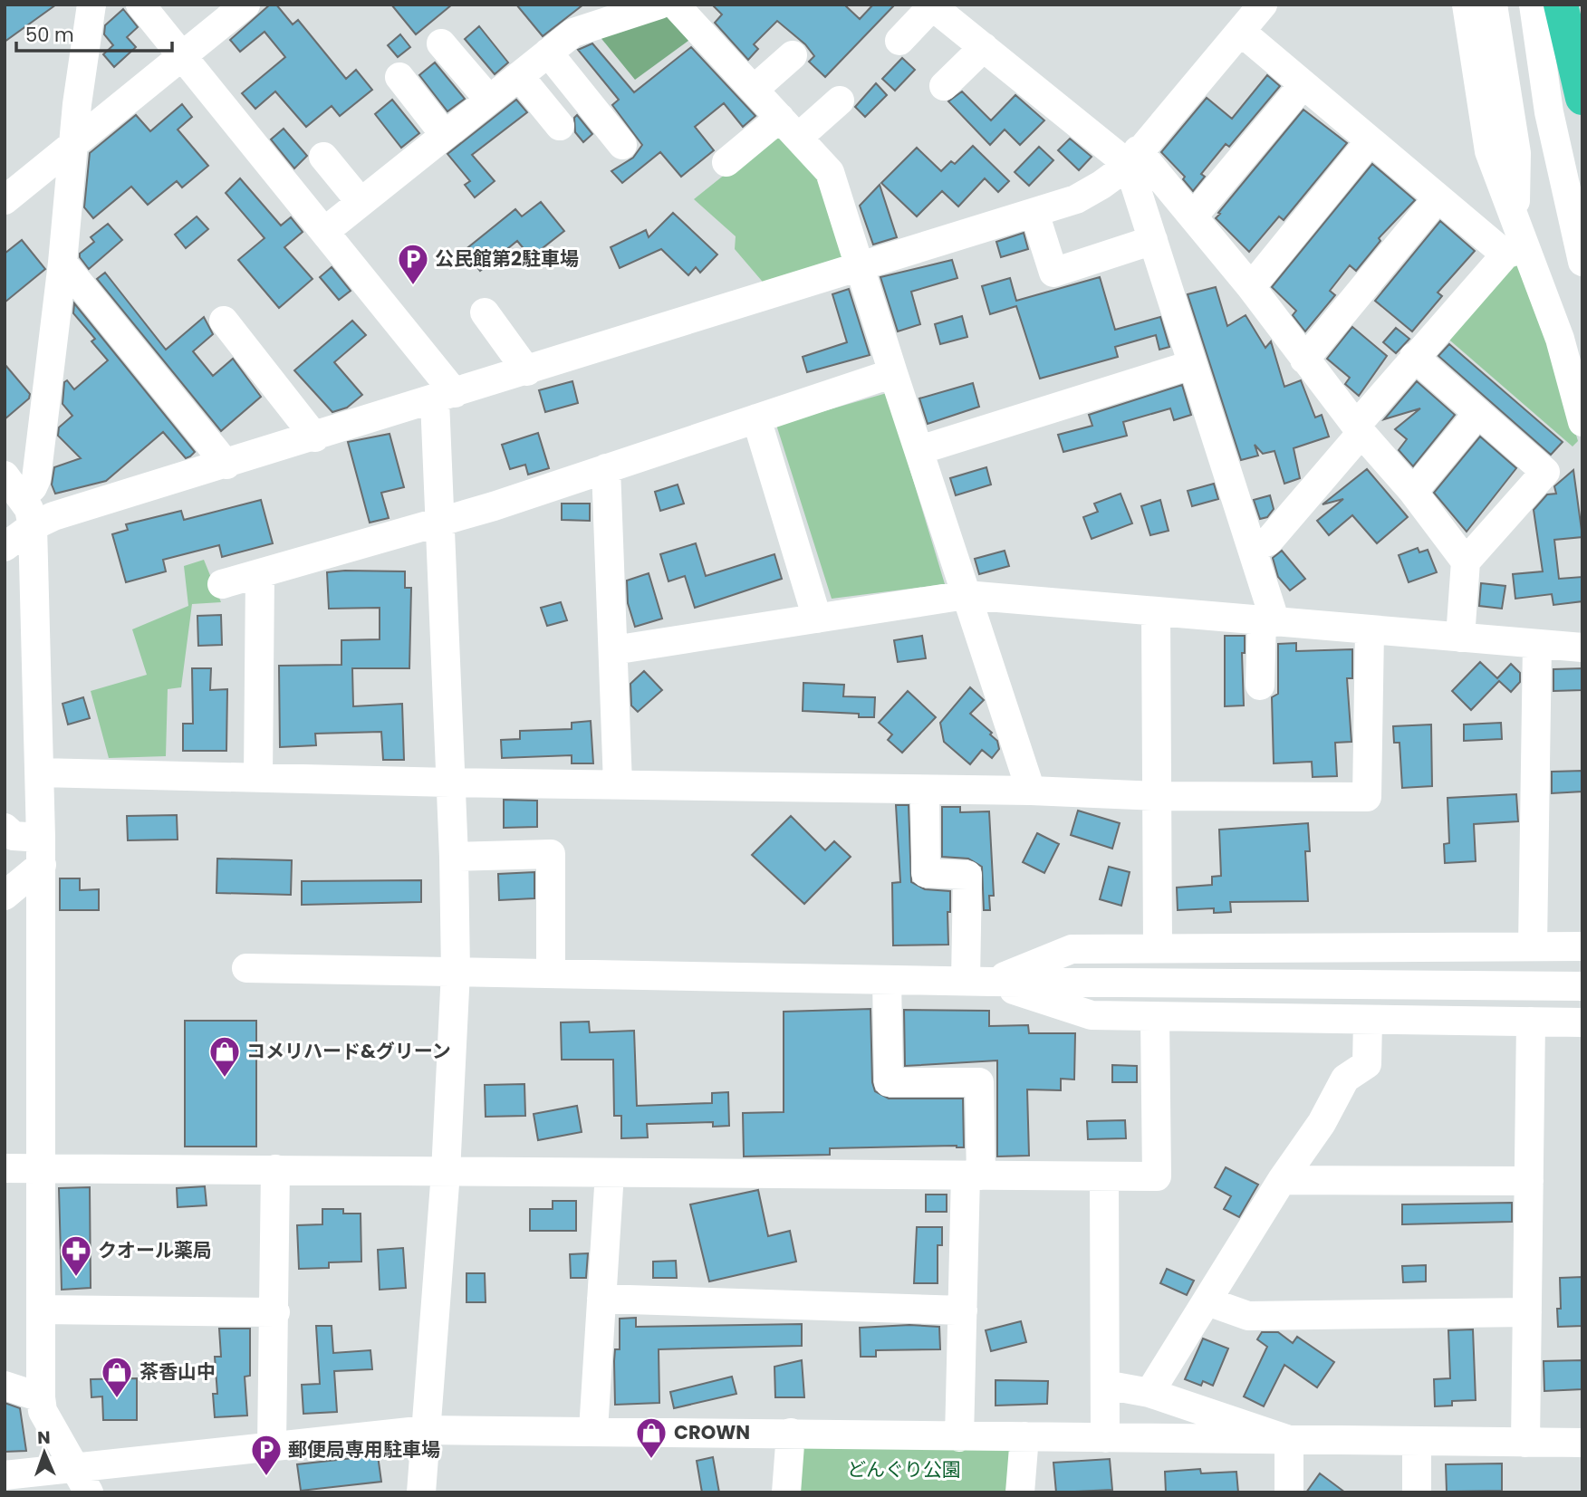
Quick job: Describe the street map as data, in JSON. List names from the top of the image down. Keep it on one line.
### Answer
{"parks":["どんぐり公園"],"places":{"parking":["公民館第2駐車場","郵便局専用駐車場"],"shop":["コメリハード&グリーン","茶香山中","CROWN"],"pharmacy":["クオール薬局"]},"scale_bar":"50 m","north":"top"}
